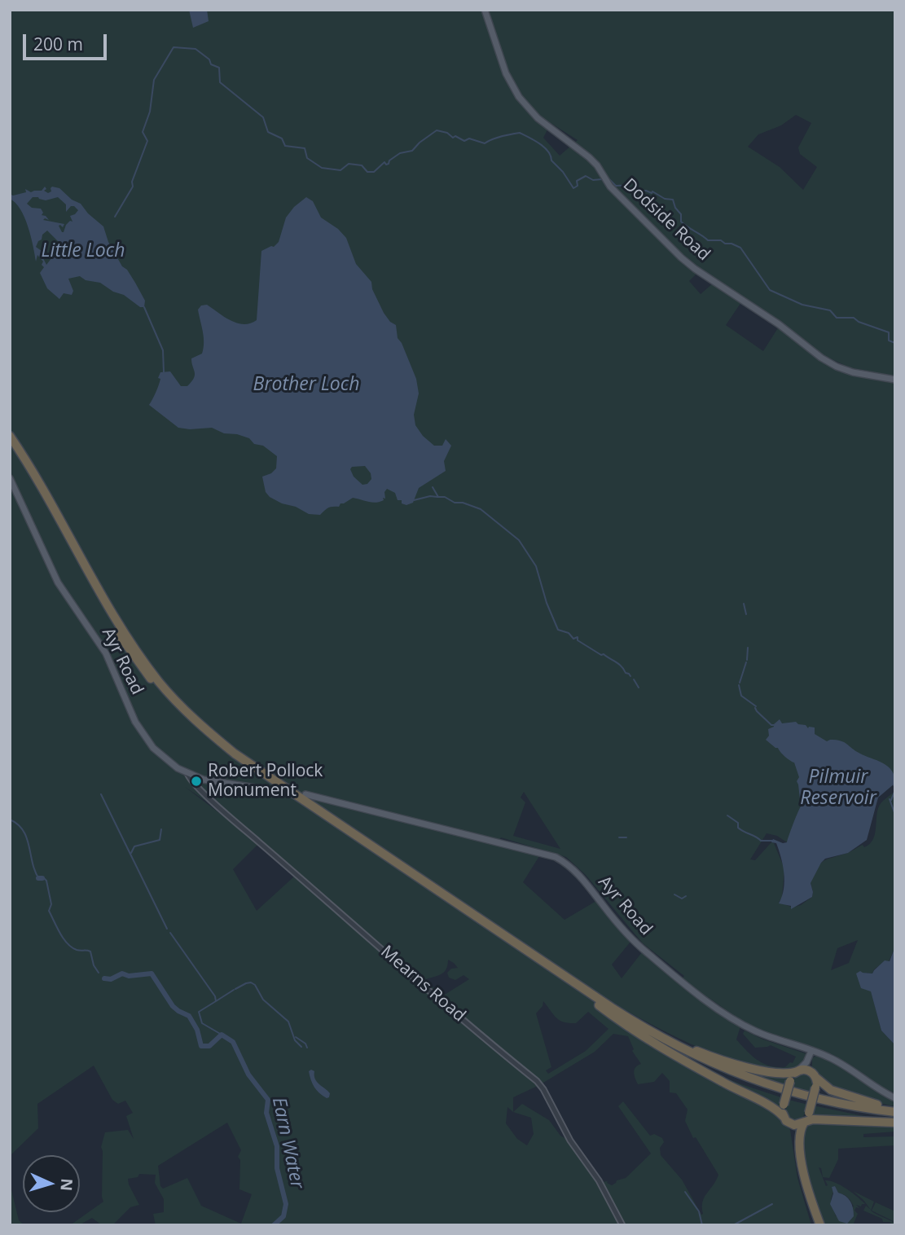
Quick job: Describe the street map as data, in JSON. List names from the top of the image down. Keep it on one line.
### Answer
{"streets":{"main road":["Dodside Road","Ayr Road"],"street":["Mearns Road"]},"crossings":[["Ayr Road","Mearns Road"]],"water":["Little Loch","Brother Loch","Pilmuir Reservoir","Earn Water"],"places":["Robert Pollock Monument"],"scale_bar":"200 m","north":"right"}
